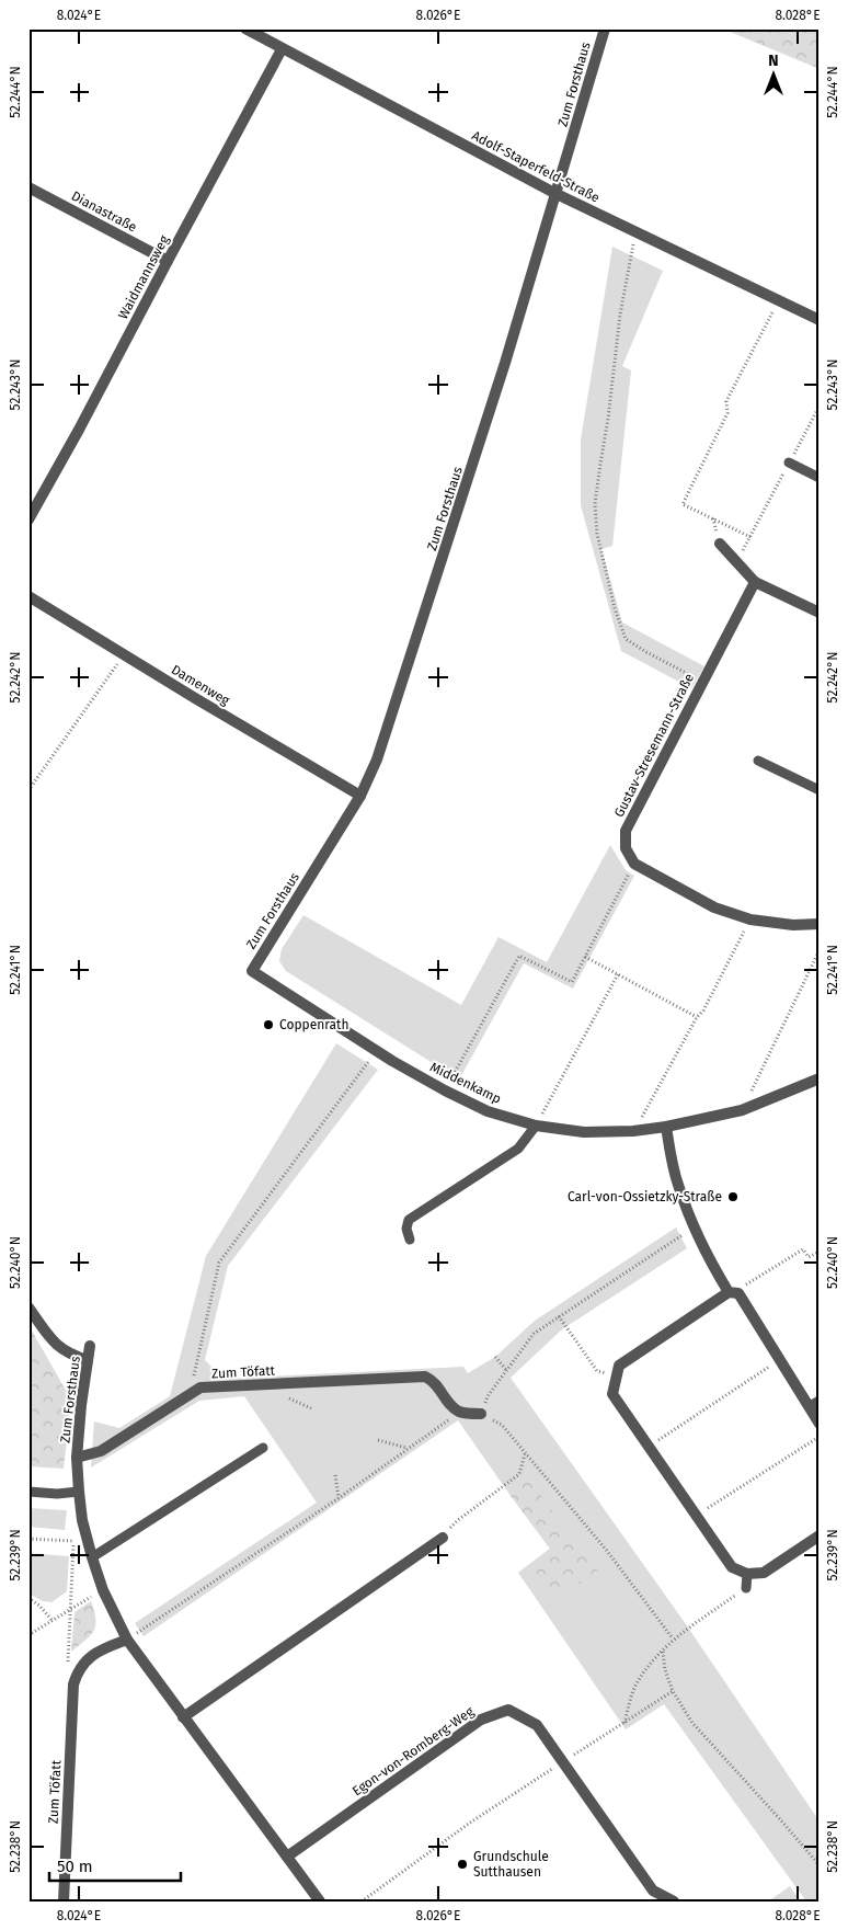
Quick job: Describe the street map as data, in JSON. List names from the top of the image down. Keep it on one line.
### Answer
{"streets":{"street":["Zum Forsthaus","Adolf-Staperfeld-Straße","Dianastraße","Waidmannsweg","Damenweg","Gustav-Stresemann-Straße","Middenkamp","Zum Töfatt","Egon-von-Romberg-Weg"]},"crossings":[["Zum Forsthaus","Adolf-Staperfeld-Straße"],["Zum Forsthaus","Damenweg"],["Zum Forsthaus","Middenkamp"],["Zum Forsthaus","Zum Töfatt"],["Adolf-Staperfeld-Straße","Waidmannsweg"],["Dianastraße","Waidmannsweg"]],"places":["Coppenrath","Carl-von-Ossietzky-Straße","Grundschule Sutthausen"],"scale_bar":"50 m","north":"top","coordinates":["8.024°E","8.026°E","8.028°E","52.244°N","52.243°N","52.242°N","52.241°N","52.240°N","52.239°N","52.238°N"]}
